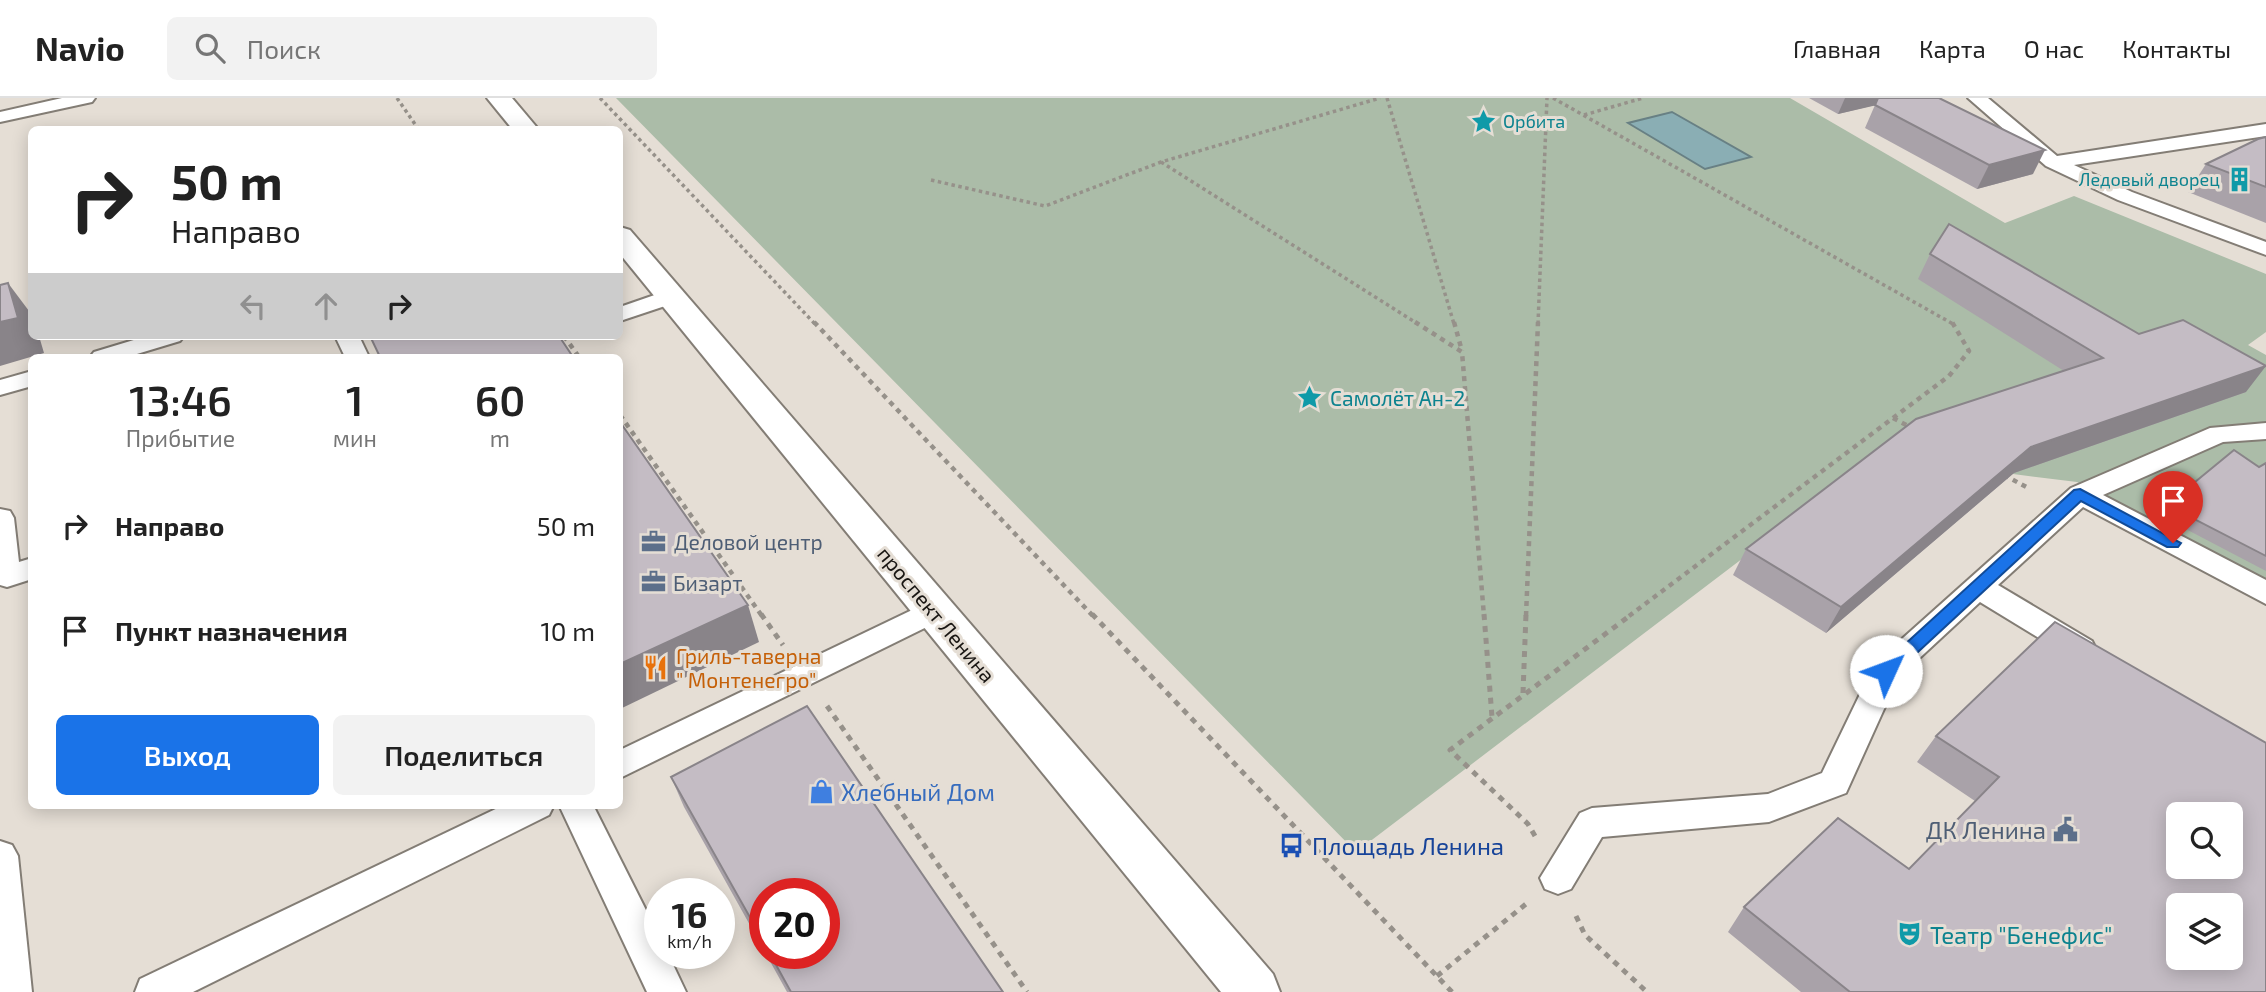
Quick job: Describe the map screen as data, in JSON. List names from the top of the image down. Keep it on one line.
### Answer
{"streets":{"main road":["проспект Ленина"]},"places":{"place":["Орбита","Самолёт Ан-2"],"building":["Ледовый дворец"],"office":["Деловой центр","Бизарт"],"restaurant":["Гриль-таверна \" Монтенегро\""],"shop":["Хлебный Дом"],"public building":["ДК Ленина"],"bus stop":["Площадь Ленина"],"theatre":["Театр \"Бенефис\""]},"page":{"header":"Navio","search":"Поиск","nav":["Главная","Карта","О нас","Контакты"],"turn":["50 m","Направо"],"eta":["13:46","Прибытие","1","мин","60","m"],"list":[{"name":"Направо","value":"50 m"},{"name":"Пункт назначения","value":"10 m"}],"buttons":["Выход","Поделиться"],"speed":"16 km/h","limit":"20"}}
